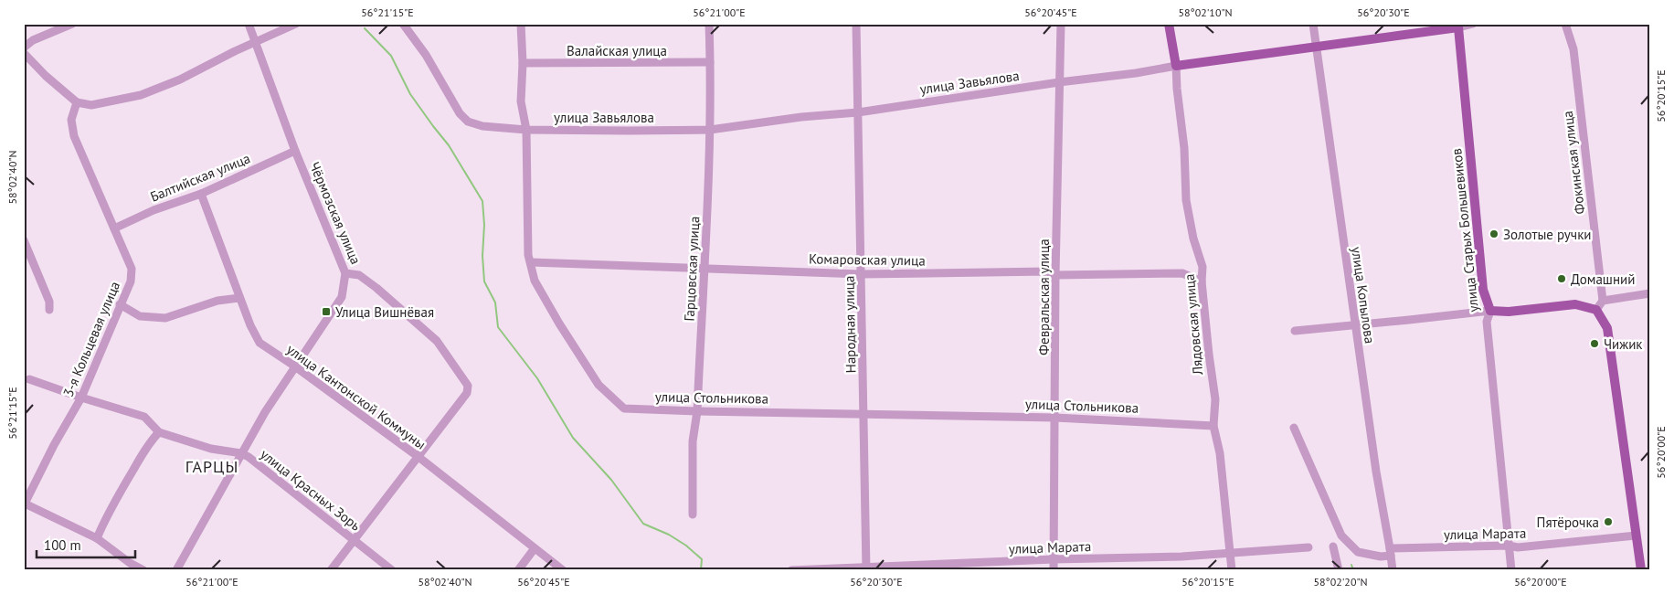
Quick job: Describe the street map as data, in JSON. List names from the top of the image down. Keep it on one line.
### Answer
{"streets":{"main road":["улица Завьялова","улица Старых Большевиков","Лядовская улица"],"street":["Валайская улица","Фокинская улица","Балтийская улица","Чёрмозская улица","Комаровская улица","Гарцовская улица","улица Копылова","Февральская улица","Народная улица","3-я Кольцевая улица","улица Кантонской Коммуны","улица Стольникова","улица Красных Зорь","улица Марата"]},"crossings":[["Валайская улица","Гарцовская улица"],["Валайская улица","улица Стольникова"],["улица Завьялова","улица Старых Большевиков"],["улица Завьялова","Гарцовская улица"],["улица Завьялова","улица Копылова"],["улица Завьялова","Февральская улица"],["улица Завьялова","Народная улица"],["улица Завьялова","Лядовская улица"],["улица Завьялова","улица Стольникова"],["Балтийская улица","Чёрмозская улица"],["Балтийская улица","3-я Кольцевая улица"],["Балтийская улица","улица Кантонской Коммуны"],["Чёрмозская улица","улица Кантонской Коммуны"],["улица Старых Большевиков","улица Марата"],["Комаровская улица","Гарцовская улица"],["Комаровская улица","Февральская улица"],["Комаровская улица","Народная улица"],["Комаровская улица","Лядовская улица"],["Комаровская улица","улица Стольникова"],["Гарцовская улица","улица Стольникова"],["улица Копылова","улица Марата"],["Февральская улица","улица Стольникова"],["Февральская улица","улица Марата"],["Народная улица","улица Стольникова"],["Народная улица","улица Марата"],["Лядовская улица","улица Стольникова"],["Лядовская улица","улица Марата"],["3-я Кольцевая улица","улица Красных Зорь"]],"districts":["ГАРЦЫ"],"places":{"other":["Золотые ручки","Домашний","Чижик","Пятёрочка"],"transit":["Улица Вишнёвая"]},"scale_bar":"100 m","coordinates":["56°21'15\"E","56°21'00\"E","56°20'45\"E","58°02'10\"N","56°20'30\"E","56°20'15\"E","58°02'40\"N","56°20'00\"E","58°02'20\"N"]}
